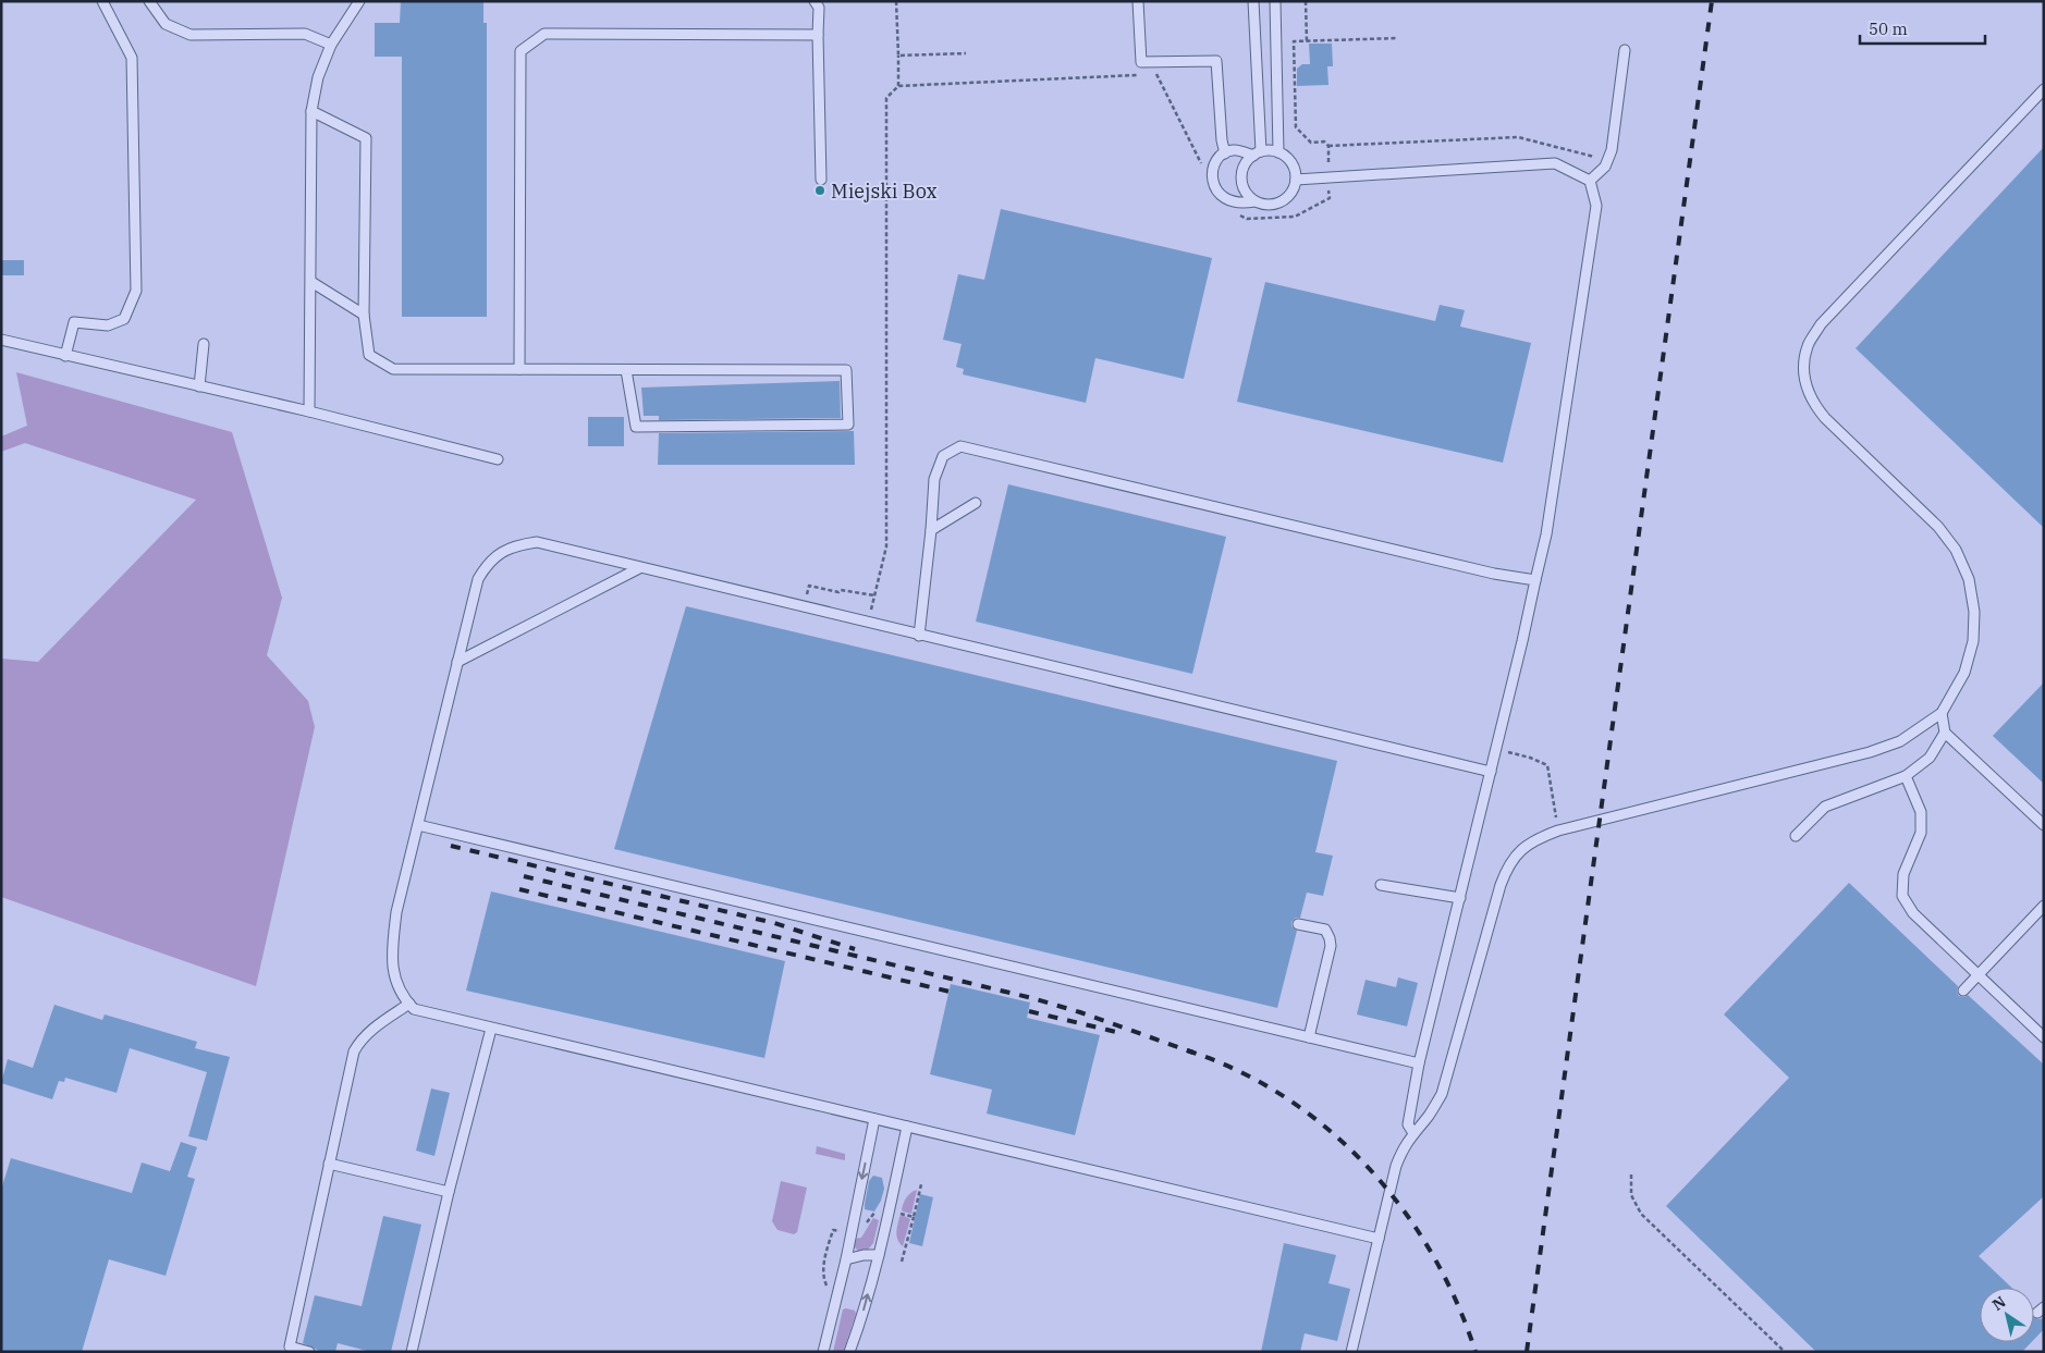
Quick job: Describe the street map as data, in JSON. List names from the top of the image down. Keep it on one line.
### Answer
{"places":["Miejski Box"],"scale_bar":"50 m","north":"top left"}
